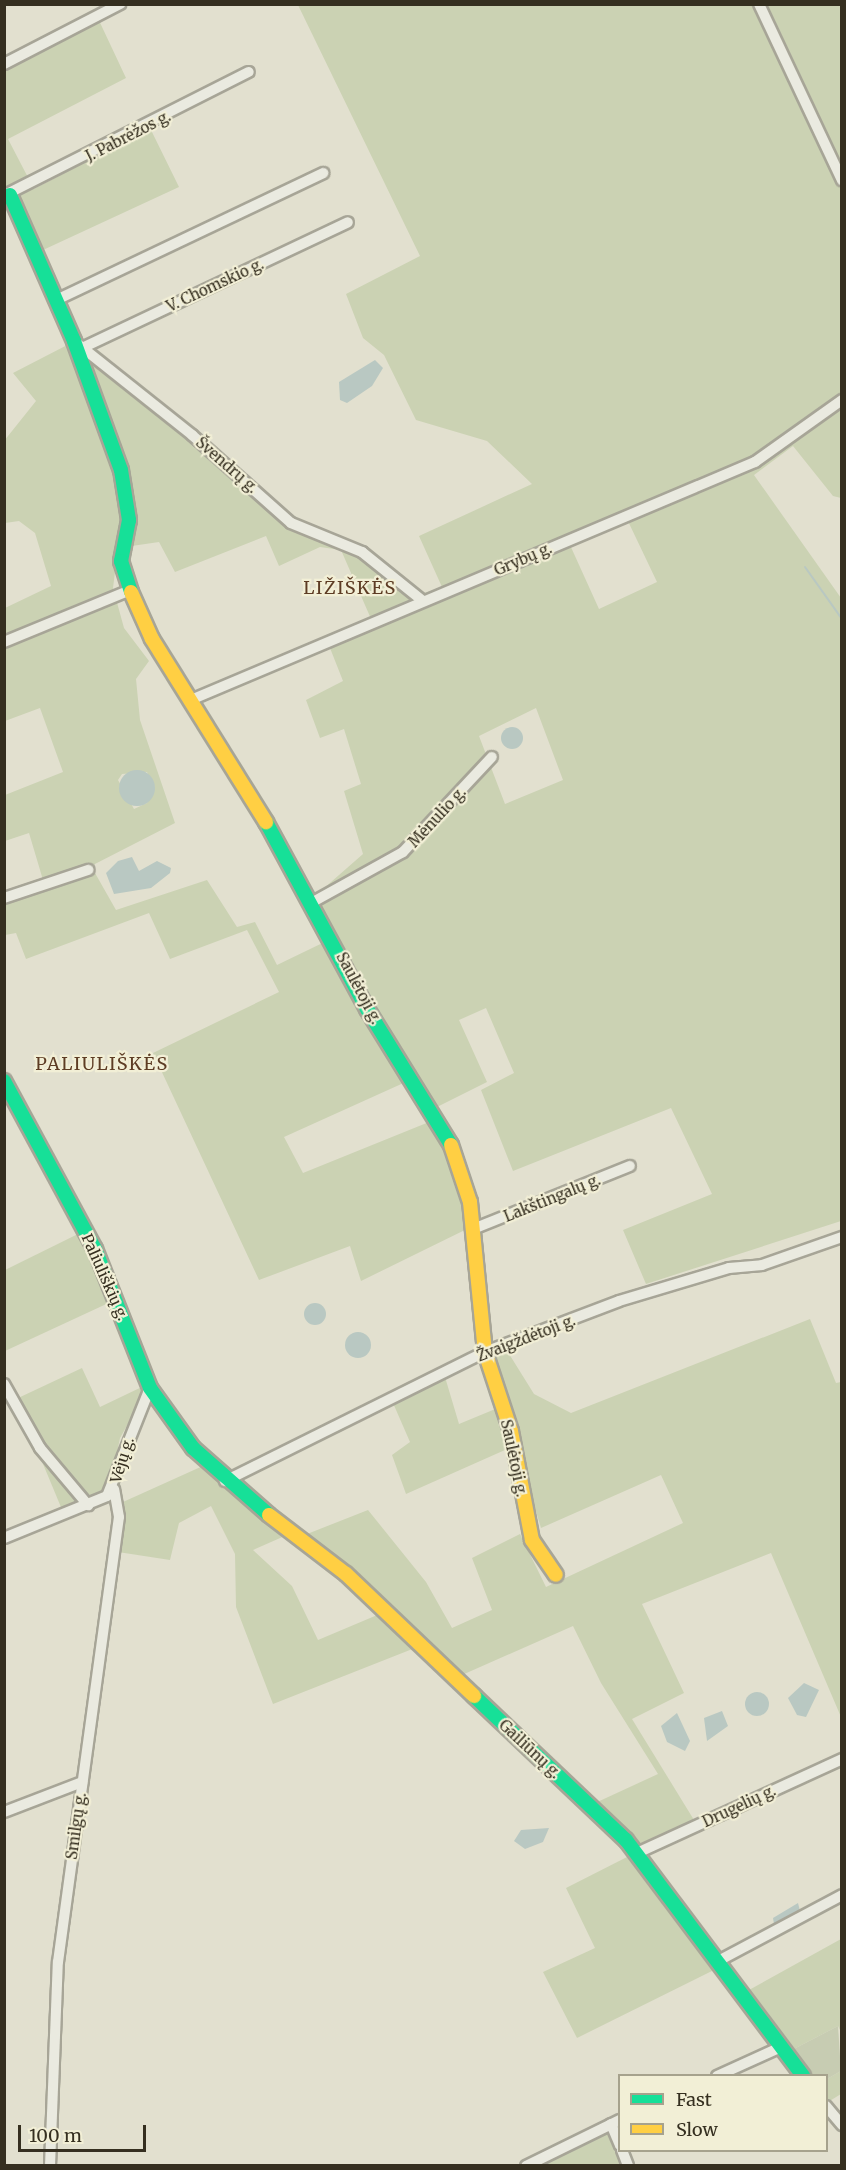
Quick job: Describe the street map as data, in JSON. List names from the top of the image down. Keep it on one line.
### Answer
{"streets":{"street":["J. Pabrėžos g.","V. Chomskio g.","Švendrų g.","Grybų g.","Mėnulio g.","Saulėtoji g.","Lakštingalų g.","Paliuliškių g.","Žvaigždėtoji g.","Vėjų g.","Gailiūnų g.","Drugelių g.","Smilgų g."]},"crossings":[["J. Pabrėžos g.","Švendrų g."],["V. Chomskio g.","Švendrų g."],["V. Chomskio g.","Saulėtoji g."],["Švendrų g.","Grybų g."],["Švendrų g.","Saulėtoji g."],["Grybų g.","Saulėtoji g."],["Mėnulio g.","Saulėtoji g."],["Saulėtoji g.","Lakštingalų g."],["Saulėtoji g.","Žvaigždėtoji g."],["Paliuliškių g.","Vėjų g."],["Paliuliškių g.","Gailiūnų g."],["Žvaigždėtoji g.","Gailiūnų g."],["Vėjų g.","Smilgų g."],["Gailiūnų g.","Drugelių g."]],"districts":["LIŽIŠKĖS","PALIULIŠKĖS"],"legend":["Fast","Slow"],"scale_bar":"100 m"}
